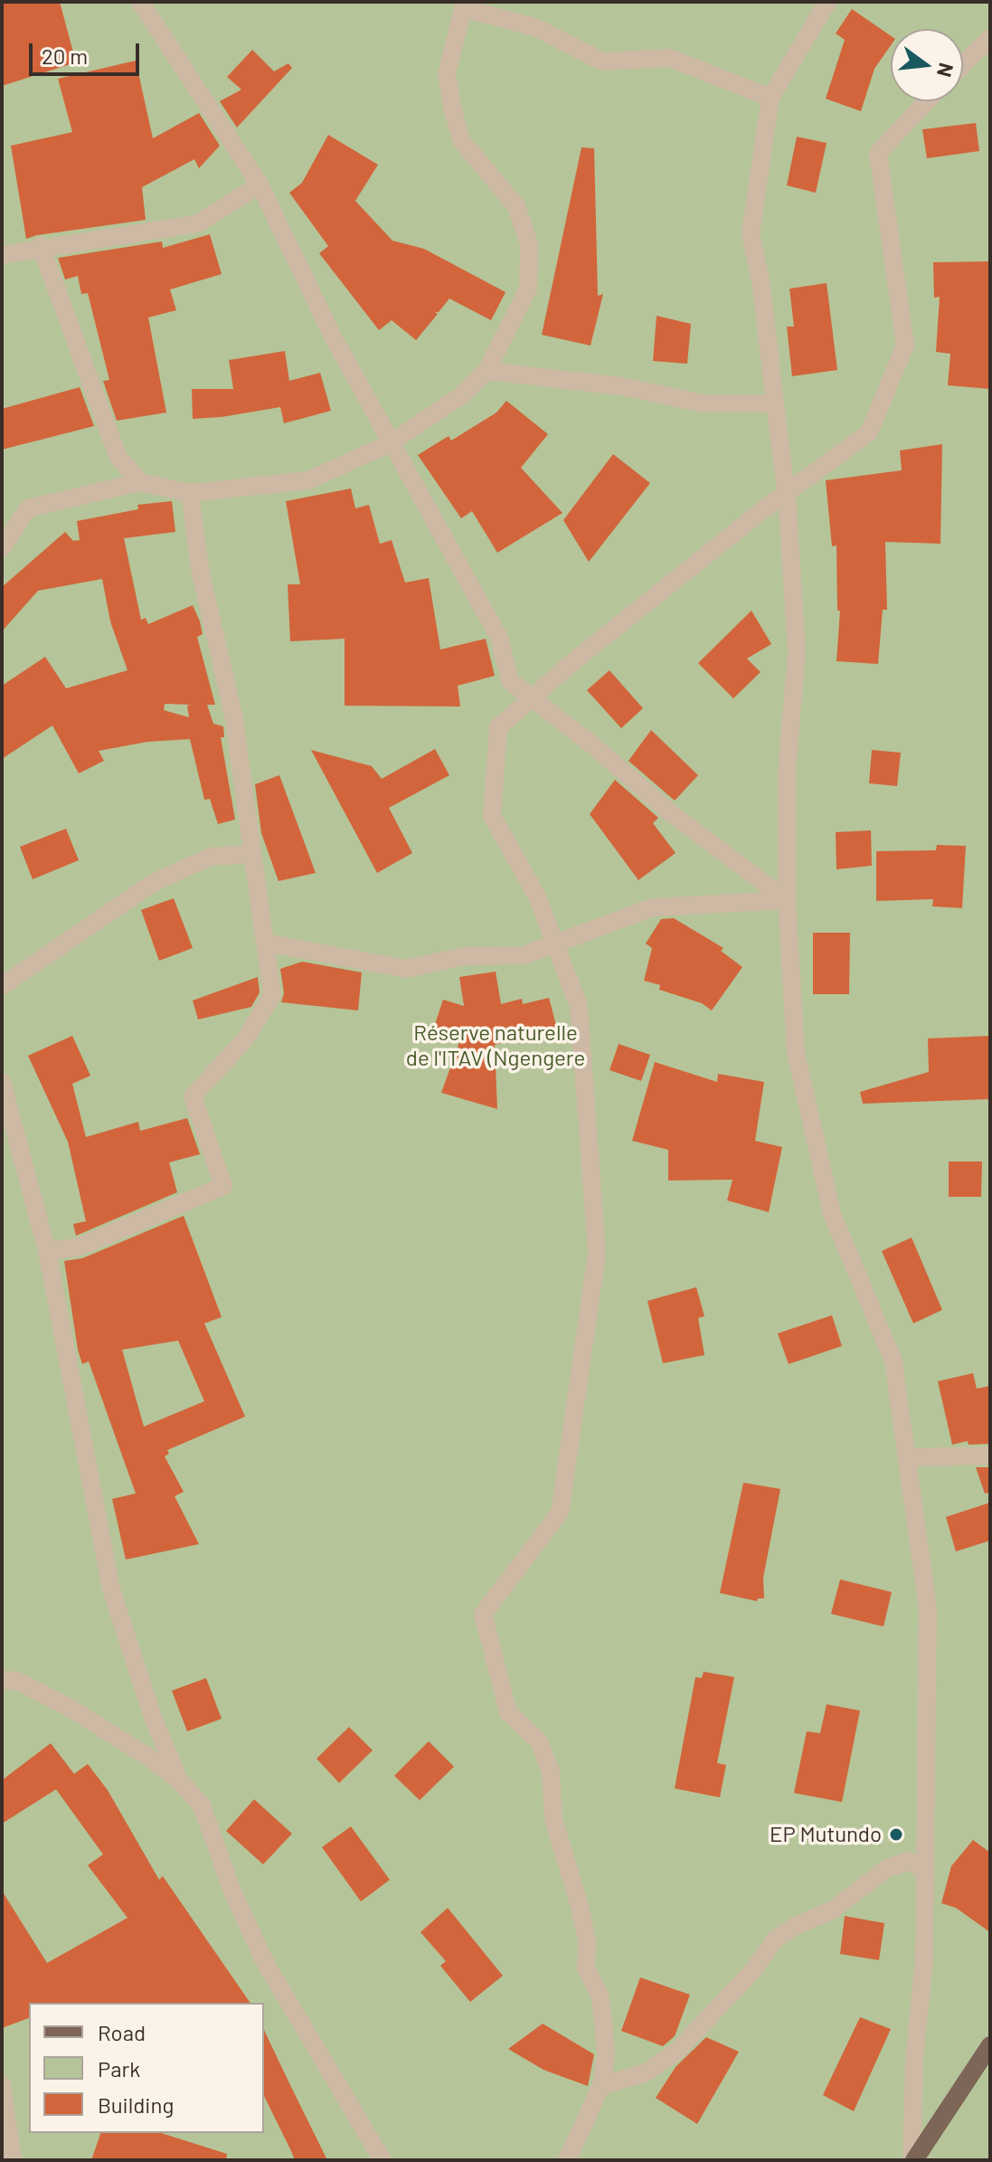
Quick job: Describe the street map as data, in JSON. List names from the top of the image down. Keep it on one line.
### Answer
{"parks":["Réserve naturelle de l'ITAV (Ngengere"],"places":["EP Mutundo"],"legend":["Road","Park","Building"],"scale_bar":"20 m","north":"right"}
